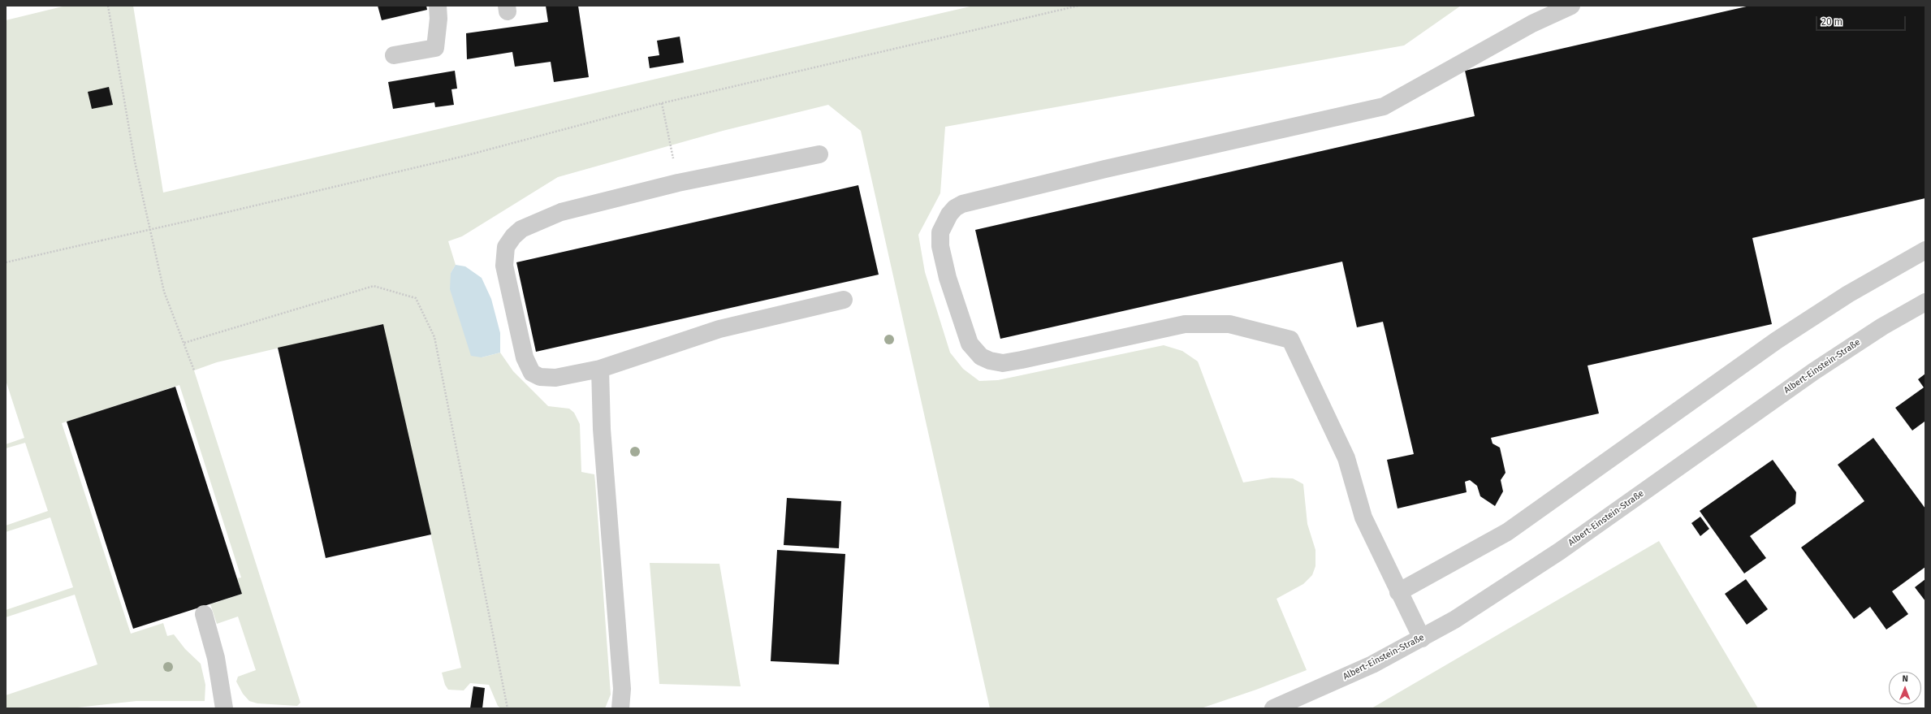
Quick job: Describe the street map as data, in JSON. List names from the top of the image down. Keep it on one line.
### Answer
{"streets":{"street":["Albert-Einstein-Straße"]},"scale_bar":"20 m","north":"top"}
